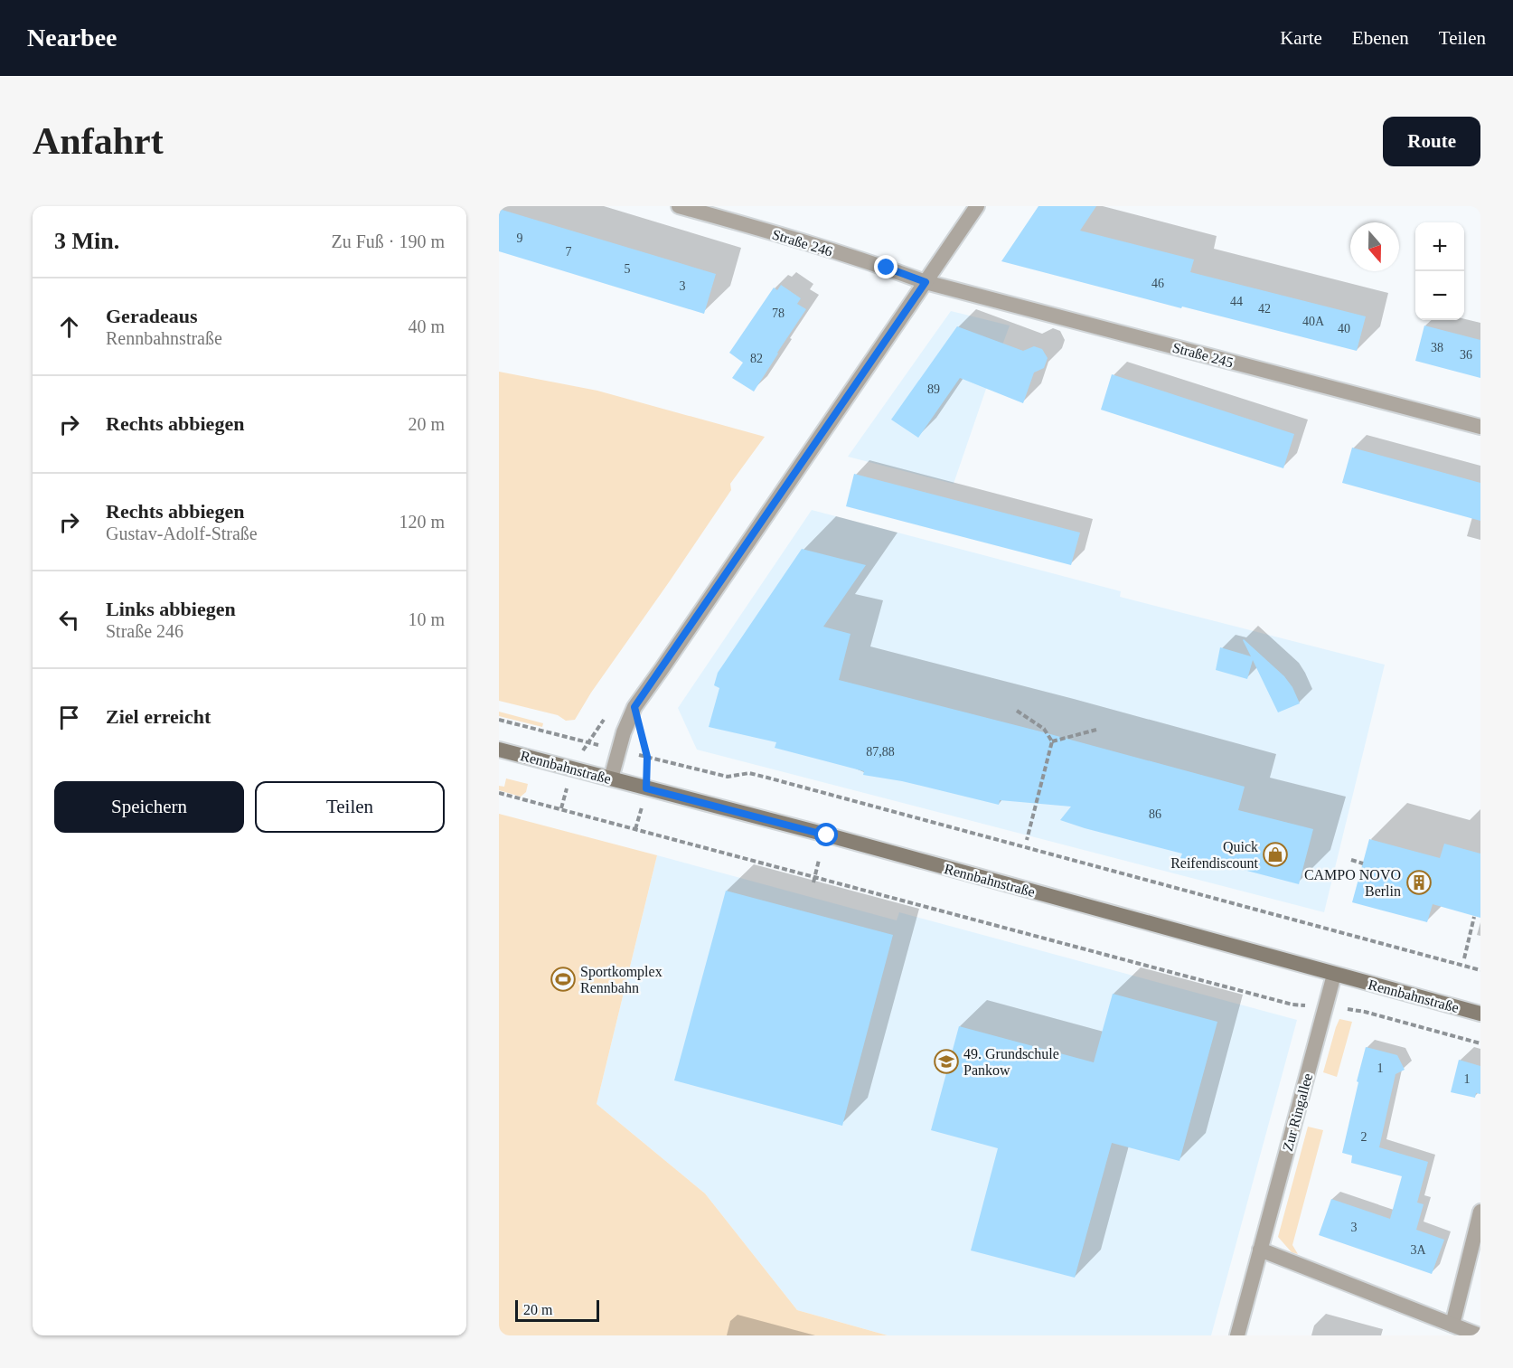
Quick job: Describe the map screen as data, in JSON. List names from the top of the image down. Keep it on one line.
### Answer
{"streets":{"main road":["Rennbahnstraße"],"street":["Straße 246","Straße 245","Zur Ringallee"]},"crossings":[["Straße 246","Straße 245"],["Rennbahnstraße","Zur Ringallee"]],"places":{"shop":["Quick Reifendiscount"],"building":["CAMPO NOVO Berlin"],"sports":["Sportkomplex Rennbahn"],"school or university":["49. Grundschule Pankow"]},"house_numbers":["9","7","5","46","3","44","42","78","40A","40","38","36","82","89","87,88","86","1","1","2","3","3A"],"scale_bar":"20 m","north":"bottom","page":{"header":"Nearbee","nav":["Karte","Ebenen","Teilen"],"buttons":["Route",["Speichern","Teilen"]],"title":"Anfahrt","heading":["3 Min.","Zu Fuß · 190 m"],"map_buttons":["+","−"],"list":[["Geradeaus","Rennbahnstraße","40 m"],["Rechts abbiegen","20 m"],["Rechts abbiegen","Gustav-Adolf-Straße","120 m"],["Links abbiegen","Straße 246","10 m"],"Ziel erreicht"],"scale":"20 m"}}
